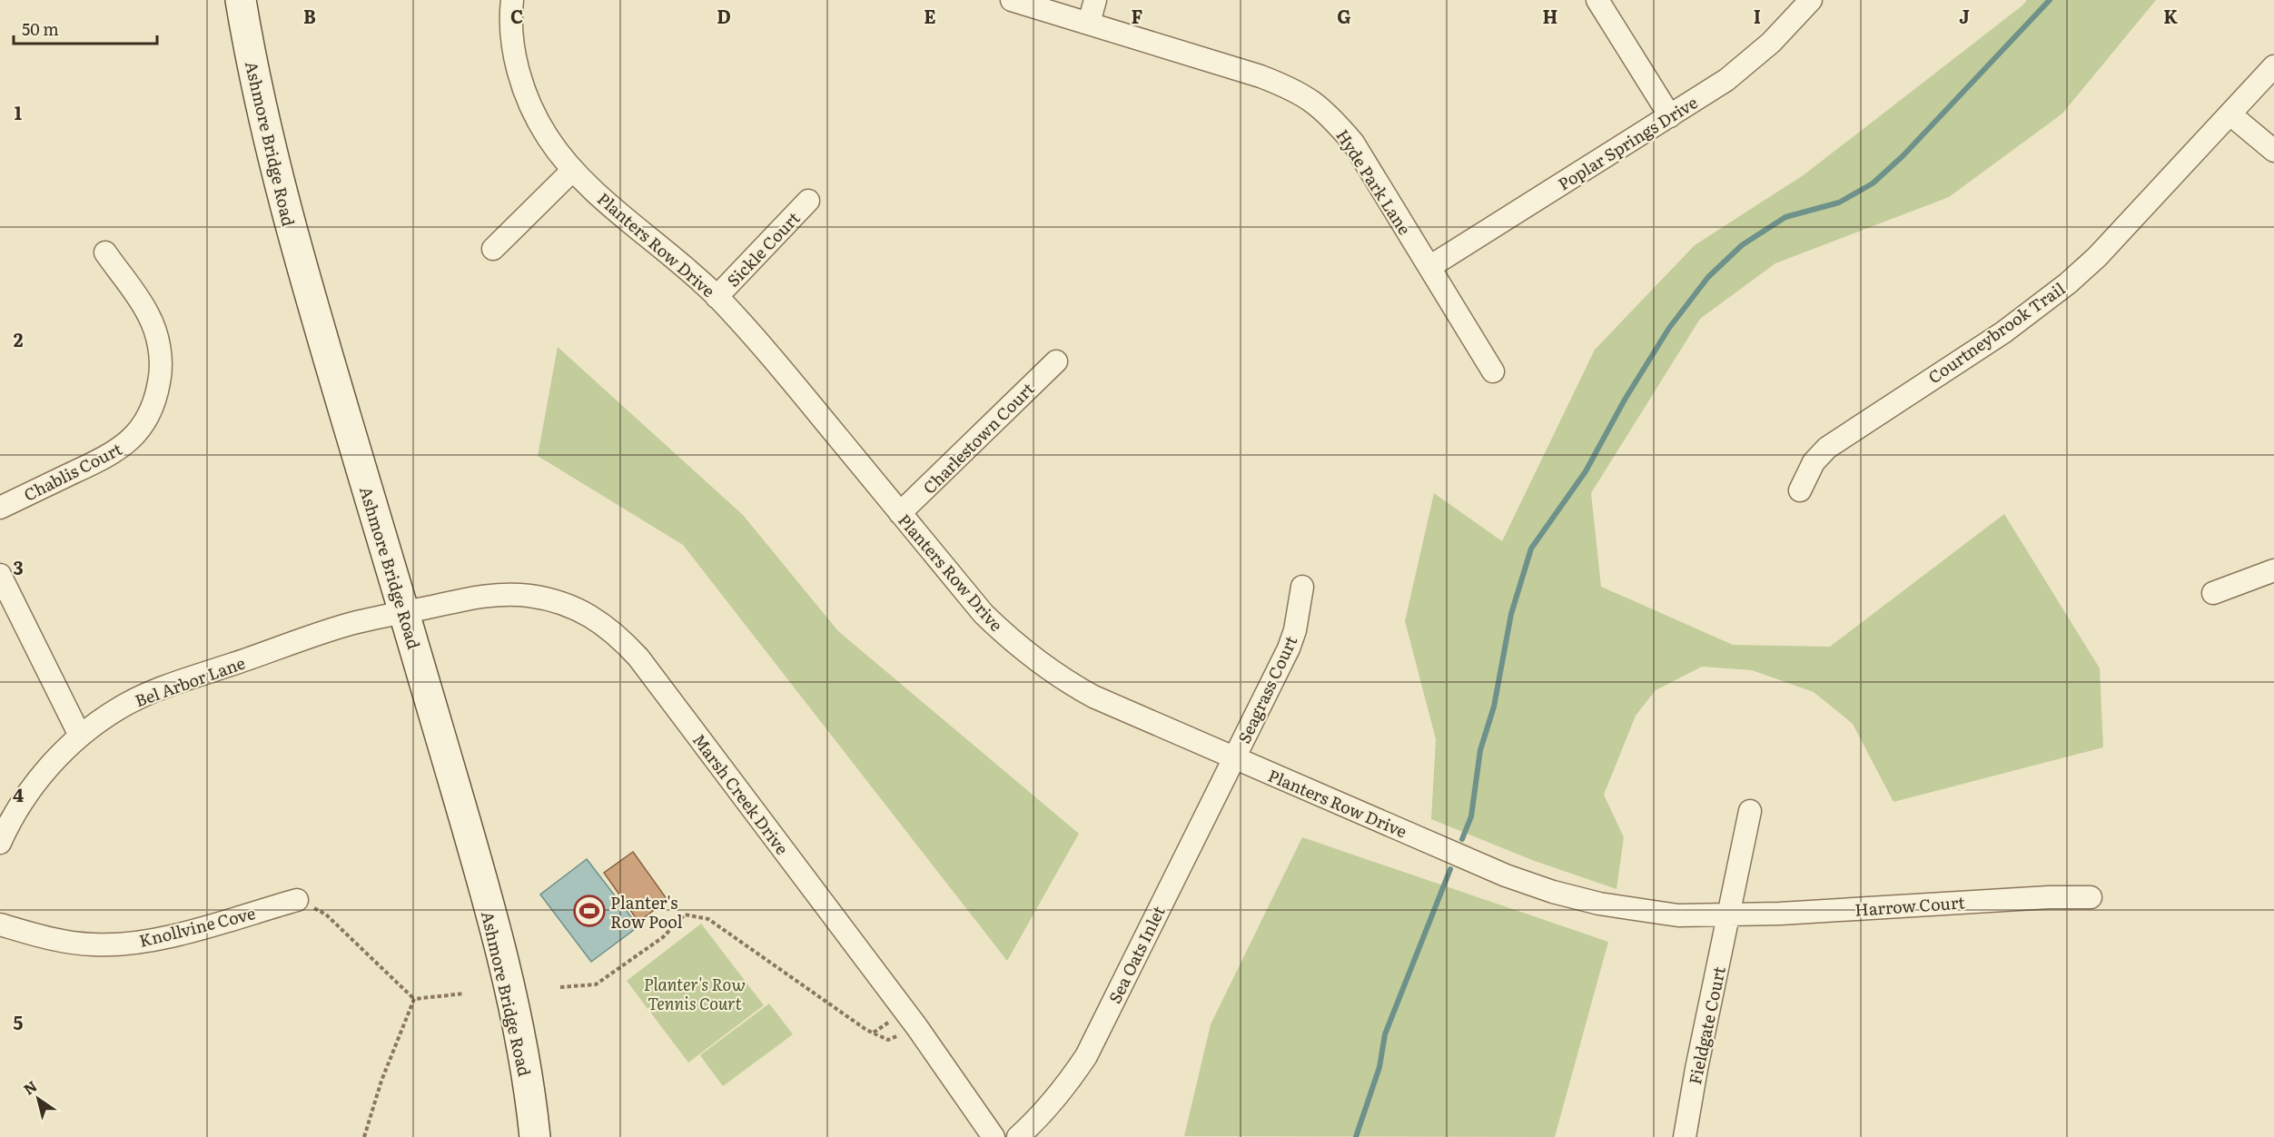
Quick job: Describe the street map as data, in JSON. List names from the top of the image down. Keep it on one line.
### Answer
{"streets":{"main road":["Ashmore Bridge Road"],"street":["Poplar Springs Drive","Hyde Park Lane","Planters Row Drive","Sickle Court","Courtneybrook Trail","Charlestown Court","Chablis Court","Bel Arbor Lane","Seagrass Court","Marsh Creek Drive","Harrow Court","Knollvine Cove","Sea Oats Inlet","Fieldgate Court"]},"crossings":[["Poplar Springs Drive","Hyde Park Lane"],["Ashmore Bridge Road","Bel Arbor Lane"],["Ashmore Bridge Road","Marsh Creek Drive"],["Planters Row Drive","Sickle Court"],["Planters Row Drive","Charlestown Court"],["Planters Row Drive","Seagrass Court"],["Planters Row Drive","Harrow Court"],["Planters Row Drive","Sea Oats Inlet"],["Planters Row Drive","Fieldgate Court"],["Bel Arbor Lane","Marsh Creek Drive"],["Seagrass Court","Sea Oats Inlet"],["Harrow Court","Fieldgate Court"]],"parks":["Planter's Row Tennis Court"],"places":{"sports":["Planter's Row Pool"]},"scale_bar":"50 m","north":"top left","grid":{"columns":["B","C","D","E","F","G","H","I","J","K"],"rows":["1","2","3","4","5"]}}
